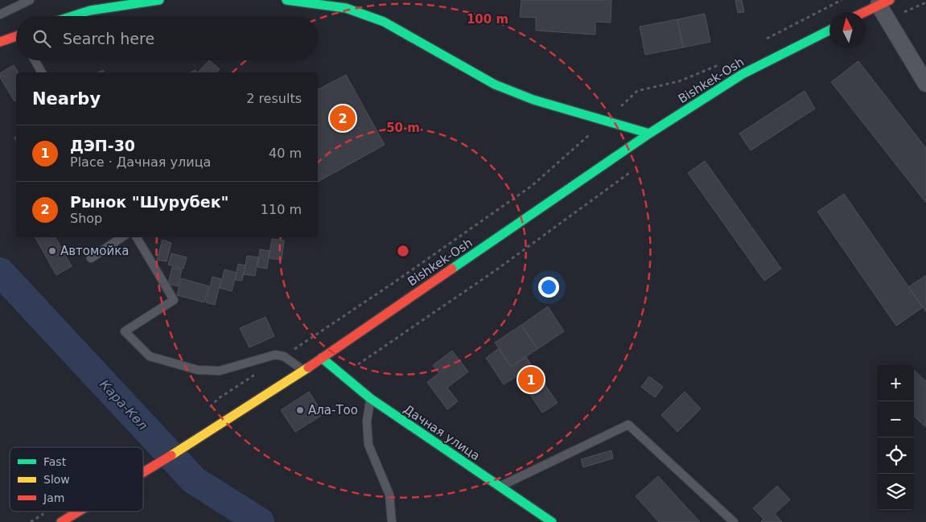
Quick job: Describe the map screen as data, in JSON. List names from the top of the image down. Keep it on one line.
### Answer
{"streets":{"main road":["Bishkek-Osh","Дачная улица"]},"crossings":[["Bishkek-Osh","Дачная улица"]],"water":["Кара-Көл"],"places":["Автомойка","Ала-Тоо"],"legend":["Fast","Slow","Jam"],"north":"top","page":{"search":"Search here","heading":["Nearby","2 results"],"pins":["2","1"],"list":[{"mark":"1","name":"ДЭП-30","note":"Place · Дачная улица","value":"40 m"},{"mark":"2","name":"Рынок \"Шурубек\"","note":"Shop","value":"110 m"}],"map_buttons":["+","−"]},"rings":["100 m","50 m"]}
